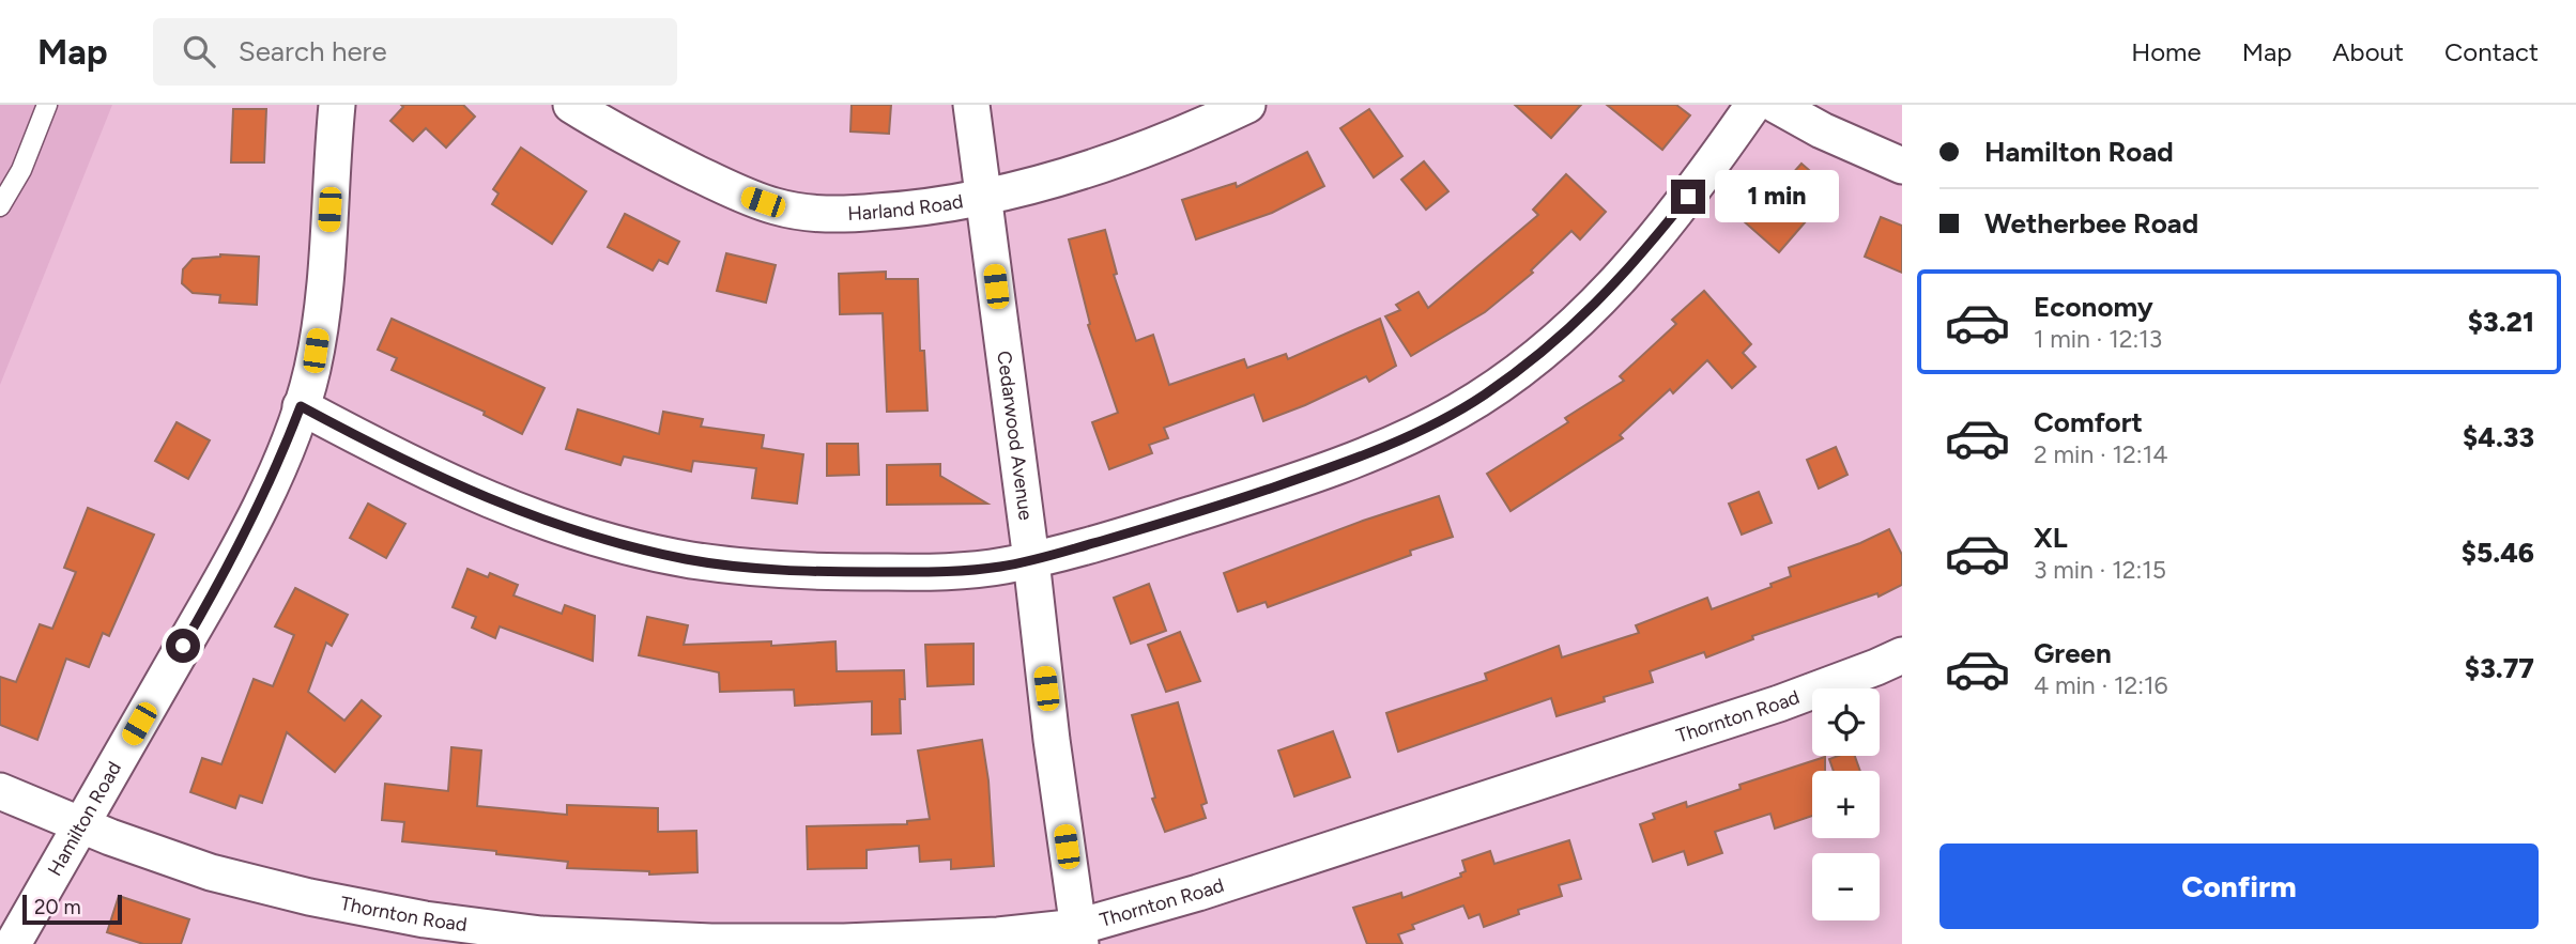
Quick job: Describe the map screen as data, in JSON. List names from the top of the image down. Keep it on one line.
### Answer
{"streets":{"street":["Harland Road","Cedarwood Avenue","Thornton Road","Hamilton Road"]},"crossings":[["Harland Road","Cedarwood Avenue"],["Cedarwood Avenue","Thornton Road"],["Thornton Road","Hamilton Road"]],"scale_bar":"20 m","page":{"header":"Map","search":"Search here","nav":["Home","Map","About","Contact"],"banner":["Hamilton Road","Wetherbee Road"],"bubble":"1 min","list":[{"name":"Economy","note":"1 min · 12:13","value":"$3.21"},{"name":"Comfort","note":"2 min · 12:14","value":"$4.33"},{"name":"XL","note":"3 min · 12:15","value":"$5.46"},{"name":"Green","note":"4 min · 12:16","value":"$3.77"}],"map_buttons":["+","−"],"buttons":"Confirm","scale":"20 m"}}
